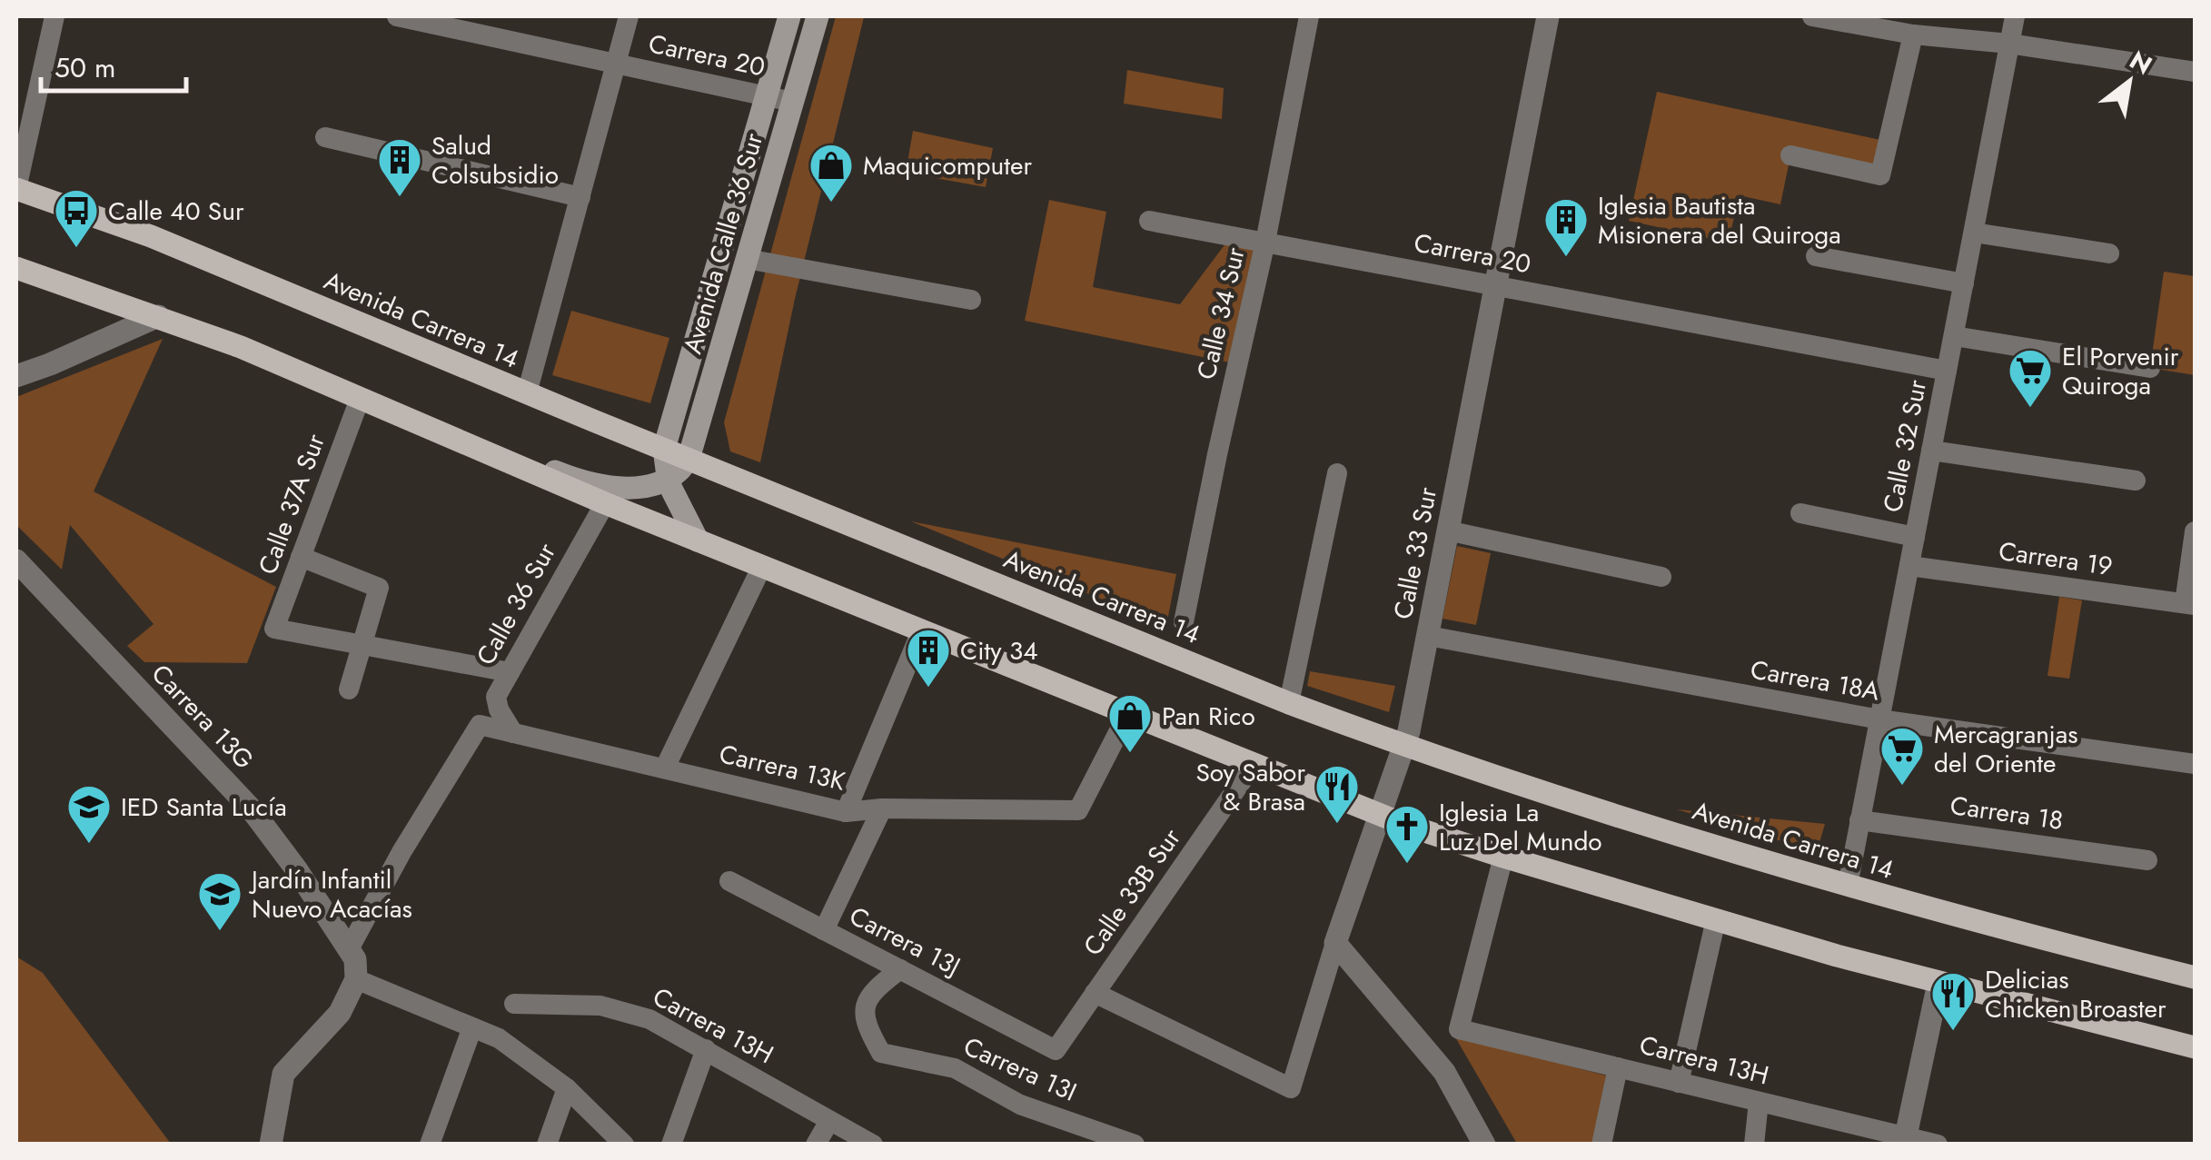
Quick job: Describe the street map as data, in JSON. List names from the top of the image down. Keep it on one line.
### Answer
{"streets":{"main road":["Avenida Calle 36 Sur","Avenida Carrera 14"],"street":["Carrera 20","Calle 34 Sur","Calle 32 Sur","Calle 37A Sur","Calle 33 Sur","Carrera 19","Calle 36 Sur","Carrera 18A","Carrera 13G","Carrera 13K","Carrera 18","Calle 33B Sur","Carrera 13J","Carrera 13H","Carrera 13I"]},"crossings":[["Carrera 20","Avenida Calle 36 Sur"],["Carrera 20","Calle 34 Sur"],["Carrera 20","Calle 32 Sur"],["Carrera 20","Calle 33 Sur"],["Avenida Calle 36 Sur","Avenida Carrera 14"],["Avenida Carrera 14","Calle 32 Sur"],["Avenida Carrera 14","Calle 33 Sur"],["Calle 32 Sur","Carrera 19"],["Calle 32 Sur","Carrera 18A"],["Calle 32 Sur","Carrera 18"],["Calle 33 Sur","Carrera 18A"],["Calle 33 Sur","Calle 33B Sur"],["Calle 36 Sur","Carrera 13K"],["Carrera 13G","Carrera 13K"],["Calle 33B Sur","Carrera 13J"],["Carrera 13J","Carrera 13I"]],"places":{"building":["Salud Colsubsidio","Iglesia Bautista Misionera del Quiroga","City 34"],"shop":["Maquicomputer","Pan Rico"],"bus stop":["Calle 40 Sur"],"supermarket":["El Porvenir Quiroga","Mercagranjas del Oriente"],"restaurant":["Soy Sabor & Brasa","Delicias Chicken Broaster"],"school or university":["IED Santa Lucía","Jardín Infantil Nuevo Acacías"],"church":["Iglesia La Luz Del Mundo"]},"scale_bar":"50 m","north":"top right"}
